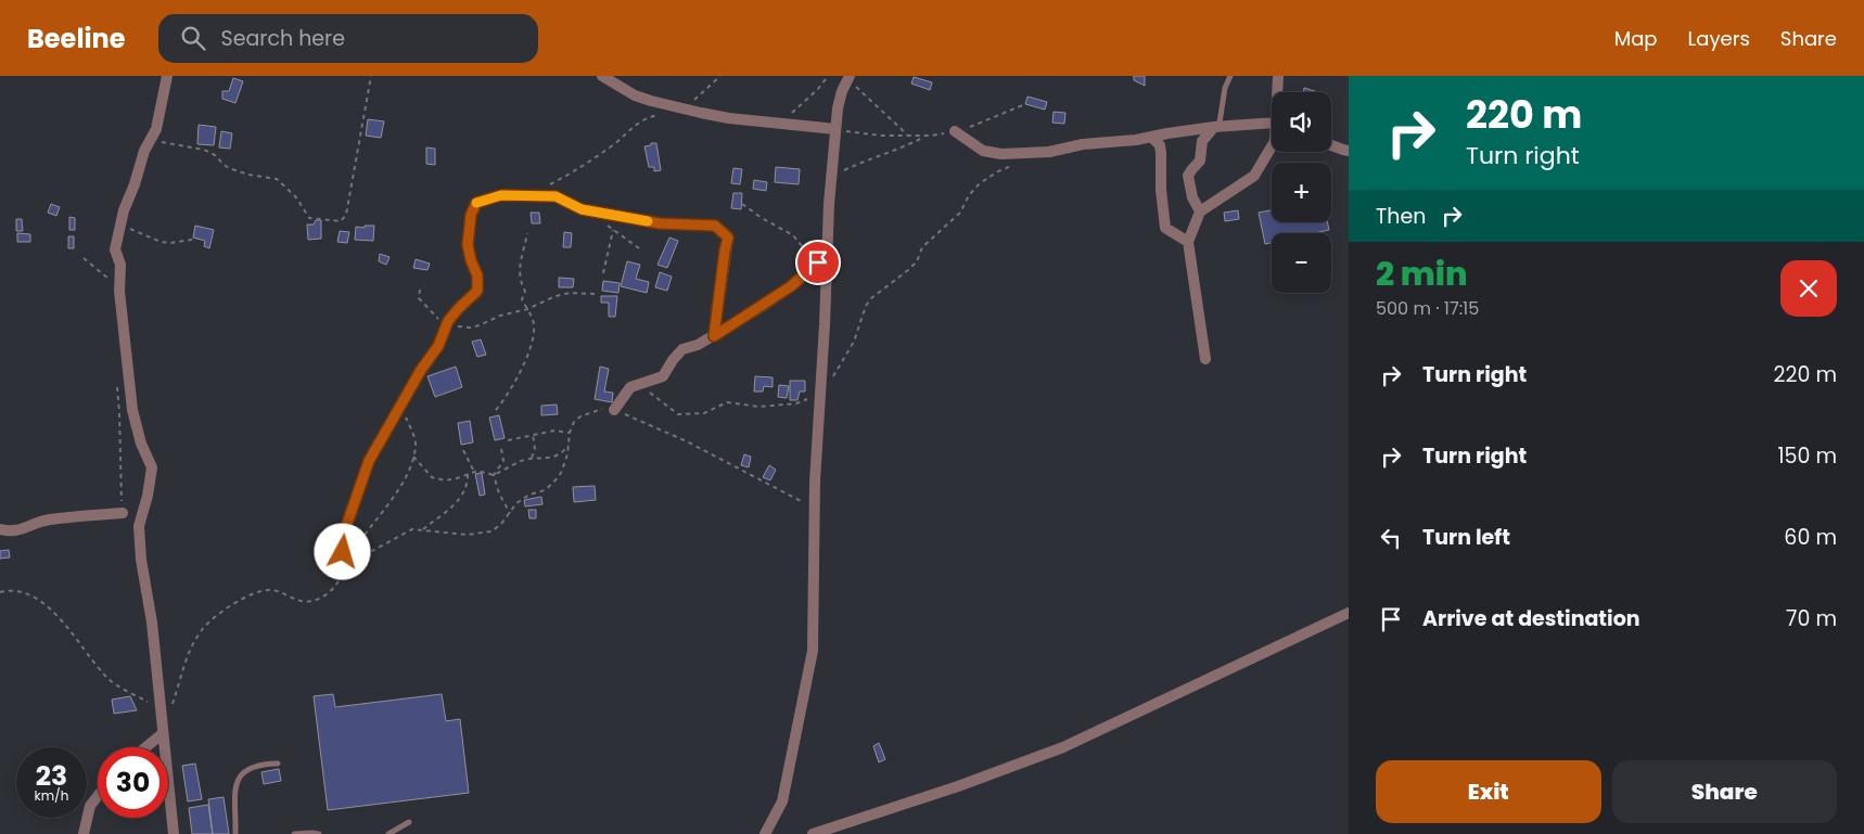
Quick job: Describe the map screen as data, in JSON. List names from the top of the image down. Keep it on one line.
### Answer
{"page":{"header":"Beeline","search":"Search here","nav":["Map","Layers","Share"],"turn":["220 m","Turn right"],"map_buttons":["+","−"],"then":"Then","heading":["2 min","500 m · 17:15"],"list":[{"name":"Turn right","value":"220 m"},{"name":"Turn right","value":"150 m"},{"name":"Turn left","value":"60 m"},{"name":"Arrive at destination","value":"70 m"}],"speed":"23 km/h","limit":"30","buttons":["Exit","Share"]}}
